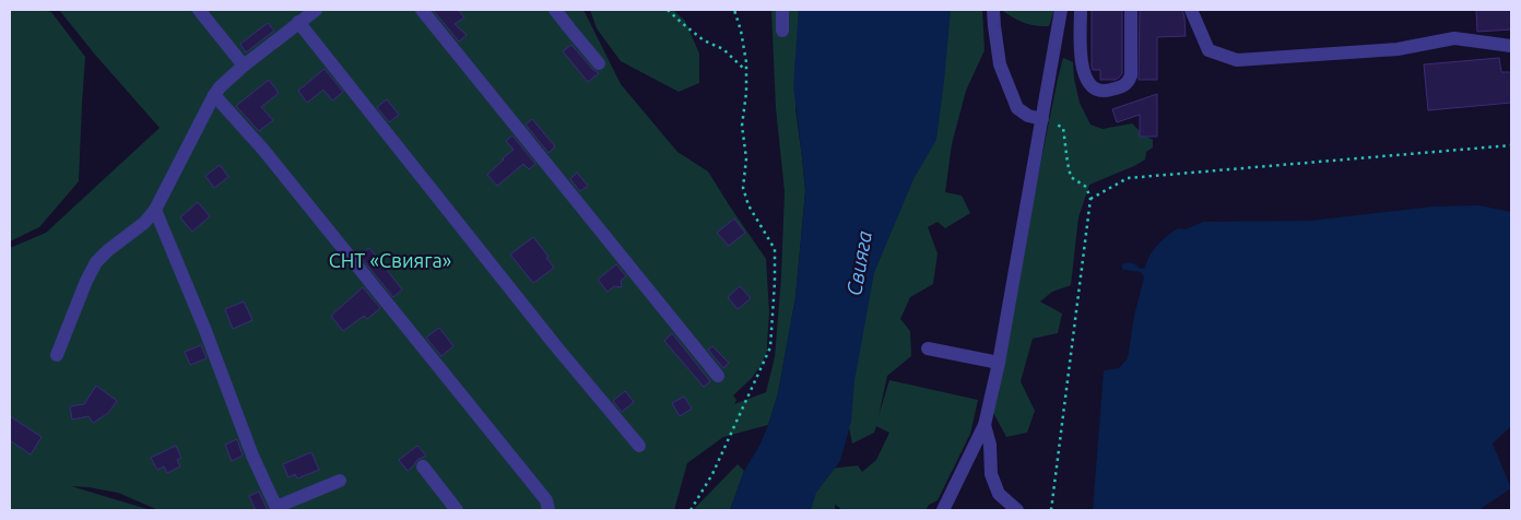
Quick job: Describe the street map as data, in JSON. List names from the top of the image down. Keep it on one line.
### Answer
{"water":["Свияга"],"parks":["СНТ «Свияга»"]}
